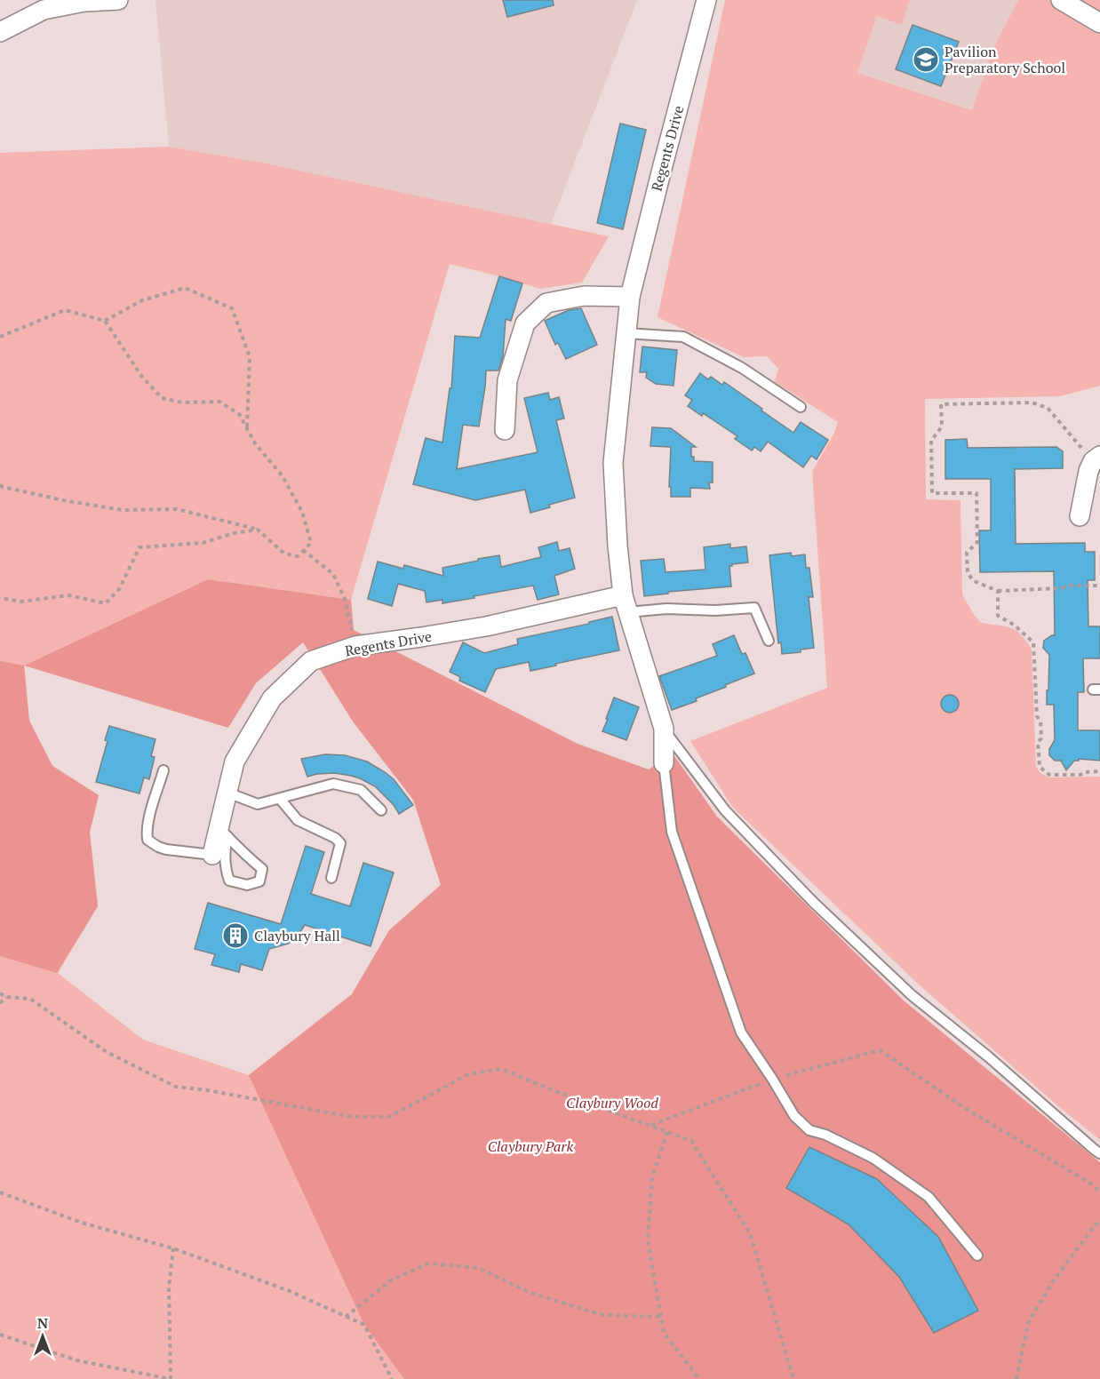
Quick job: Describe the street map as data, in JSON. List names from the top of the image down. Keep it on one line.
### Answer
{"streets":{"street":["Regents Drive"]},"parks":["Claybury Wood","Claybury Park"],"places":{"school or university":["Pavilion Preparatory School"],"building":["Claybury Hall"]},"north":"top"}
